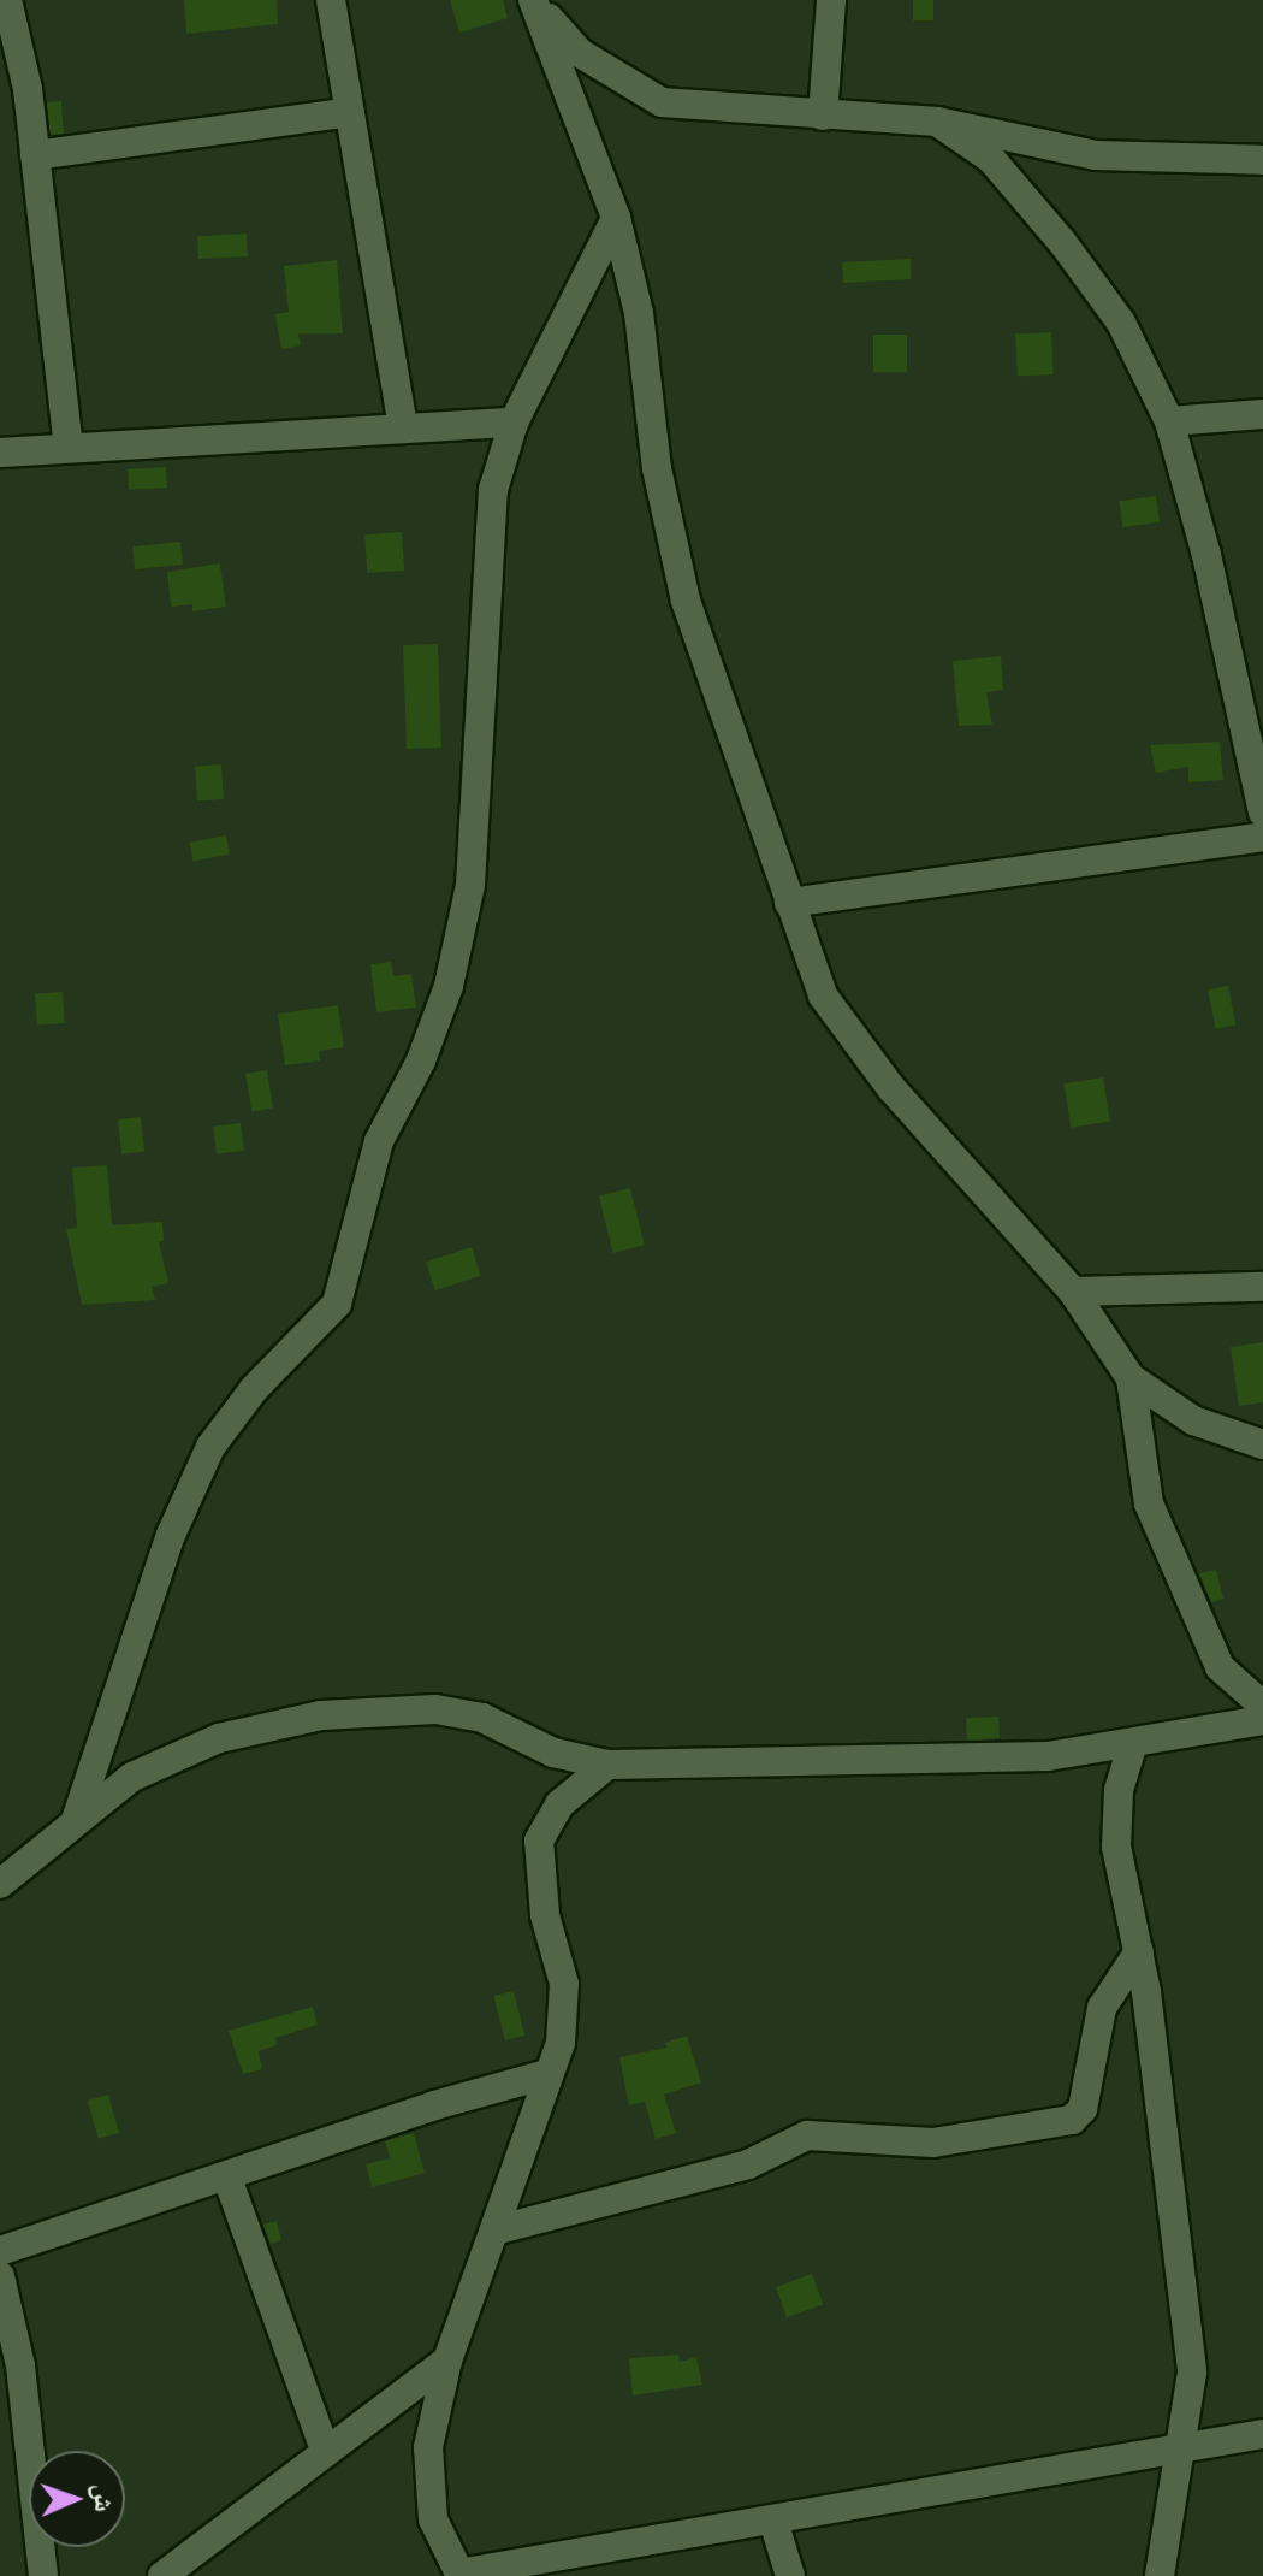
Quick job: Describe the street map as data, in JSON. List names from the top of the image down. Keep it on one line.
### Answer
{"north":"right"}
